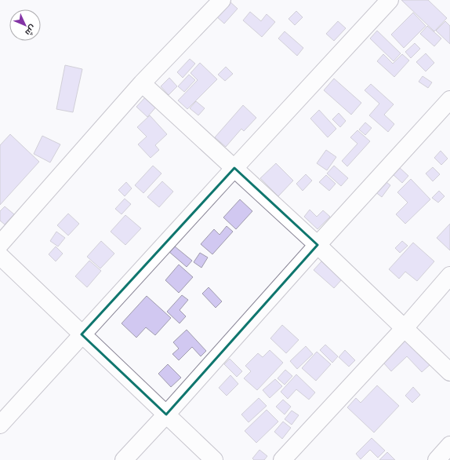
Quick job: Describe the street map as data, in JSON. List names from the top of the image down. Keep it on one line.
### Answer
{"north":"bottom right"}
